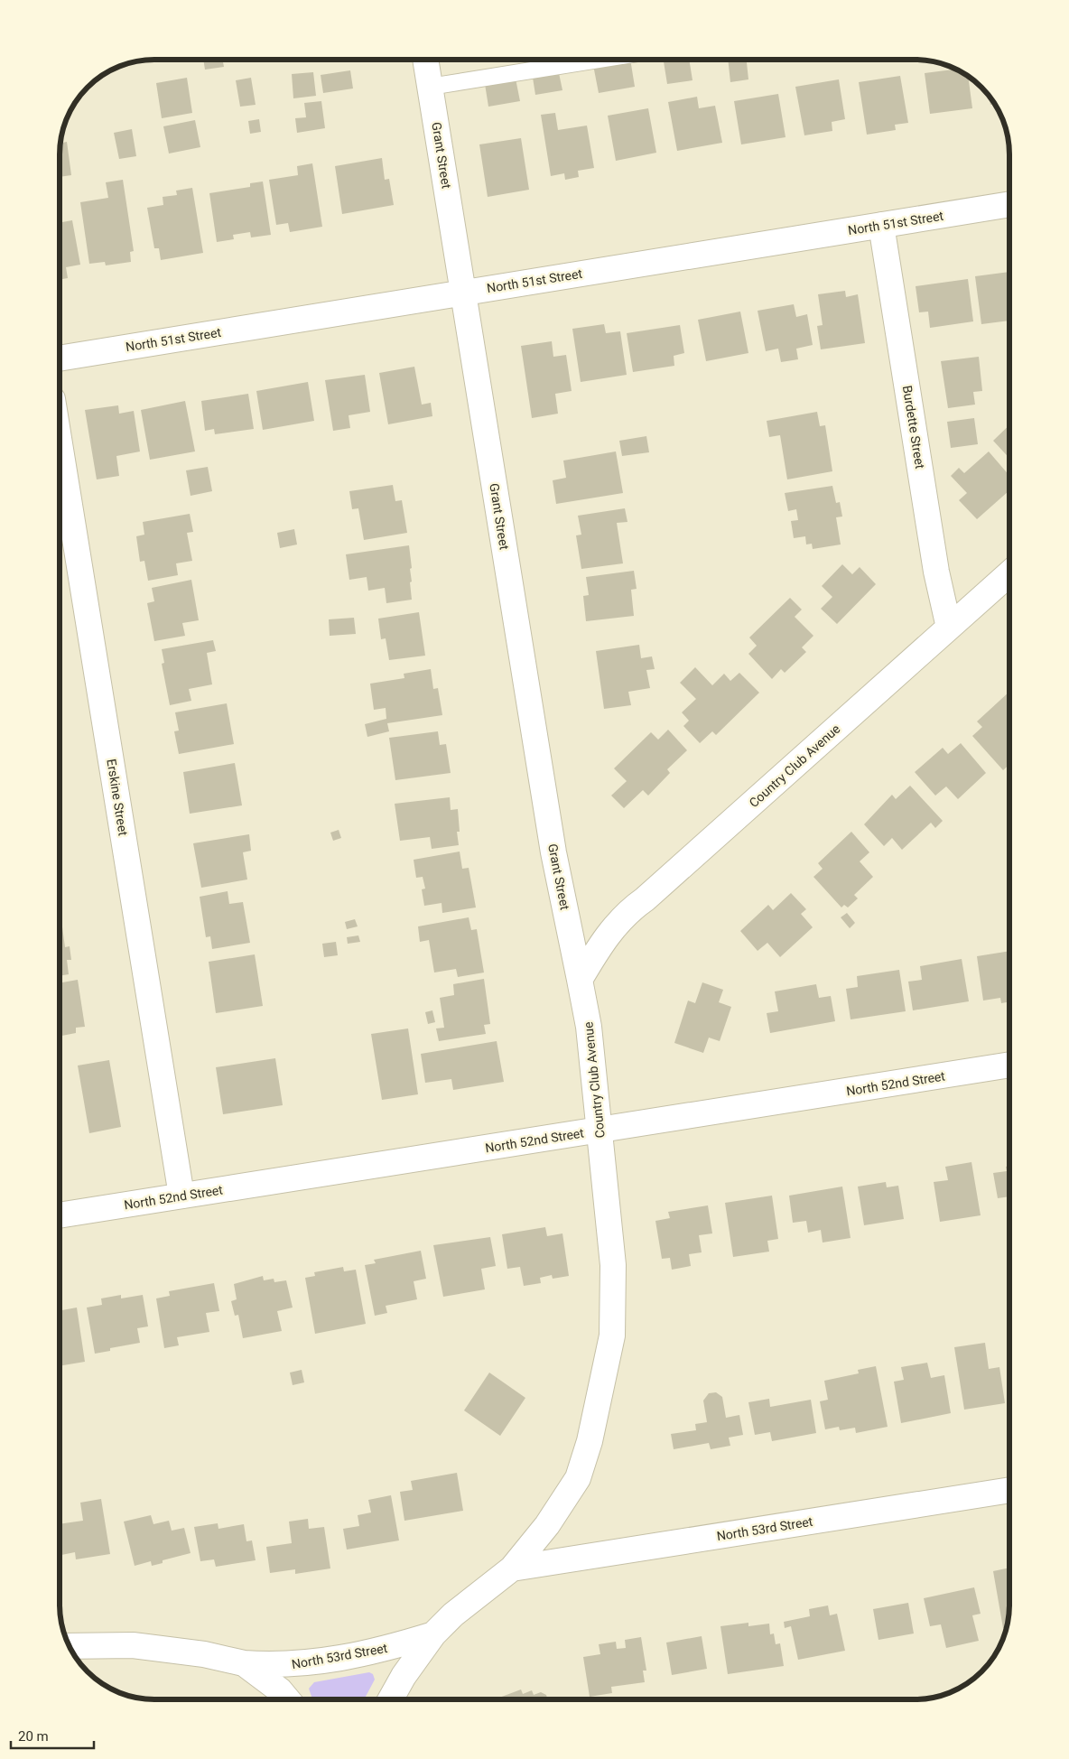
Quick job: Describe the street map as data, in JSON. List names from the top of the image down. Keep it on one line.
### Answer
{"streets":{"street":["Grant Street","North 51st Street","Burdette Street","Country Club Avenue","Erskine Street","North 52nd Street","North 53rd Street"]},"crossings":[["Grant Street","North 51st Street"],["Grant Street","Country Club Avenue"],["North 51st Street","Burdette Street"],["Burdette Street","Country Club Avenue"],["Country Club Avenue","North 52nd Street"],["Country Club Avenue","North 53rd Street"],["Erskine Street","North 52nd Street"]],"scale_bar":"20 m"}
